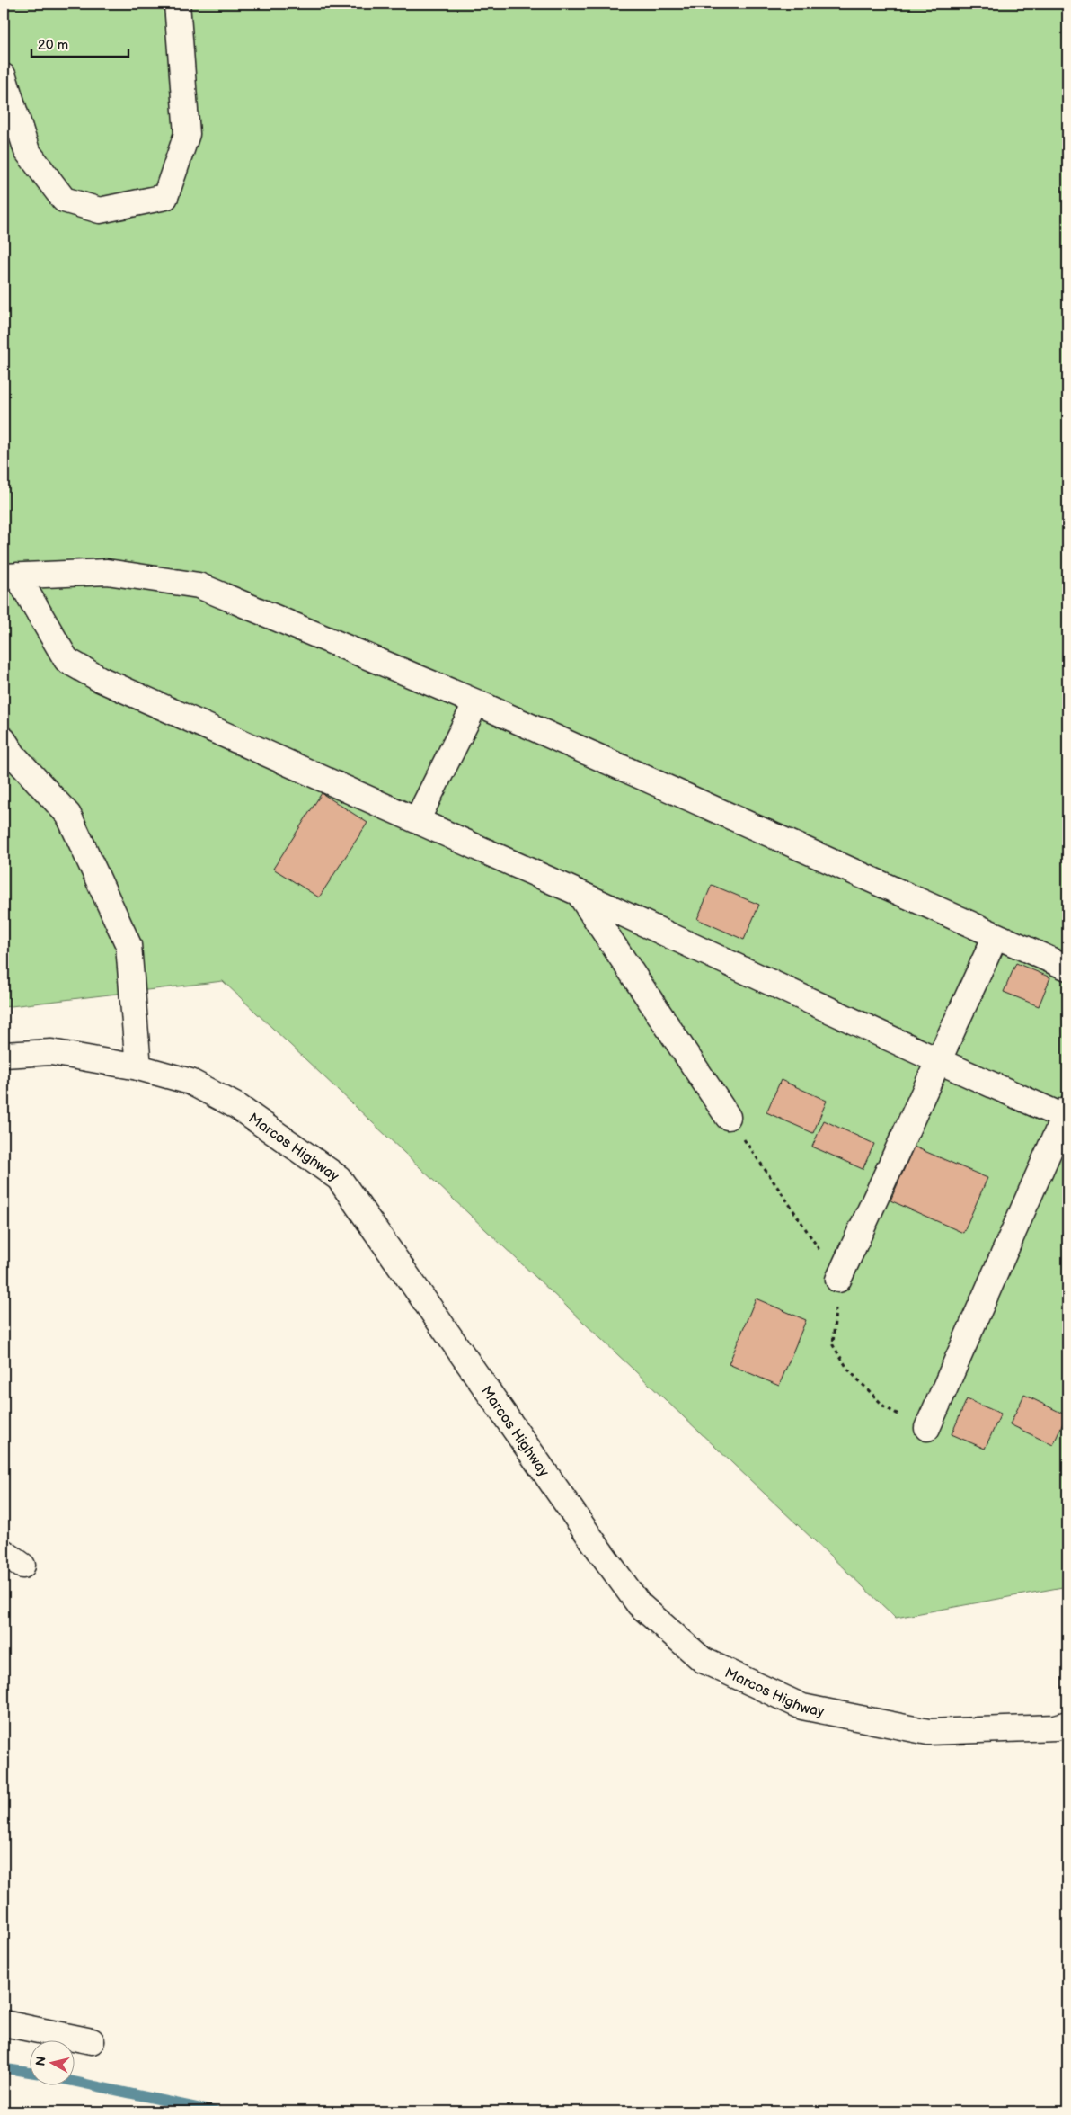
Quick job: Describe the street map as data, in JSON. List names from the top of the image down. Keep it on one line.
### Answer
{"streets":{"street":["Marcos Highway"]},"scale_bar":"20 m","north":"left"}
